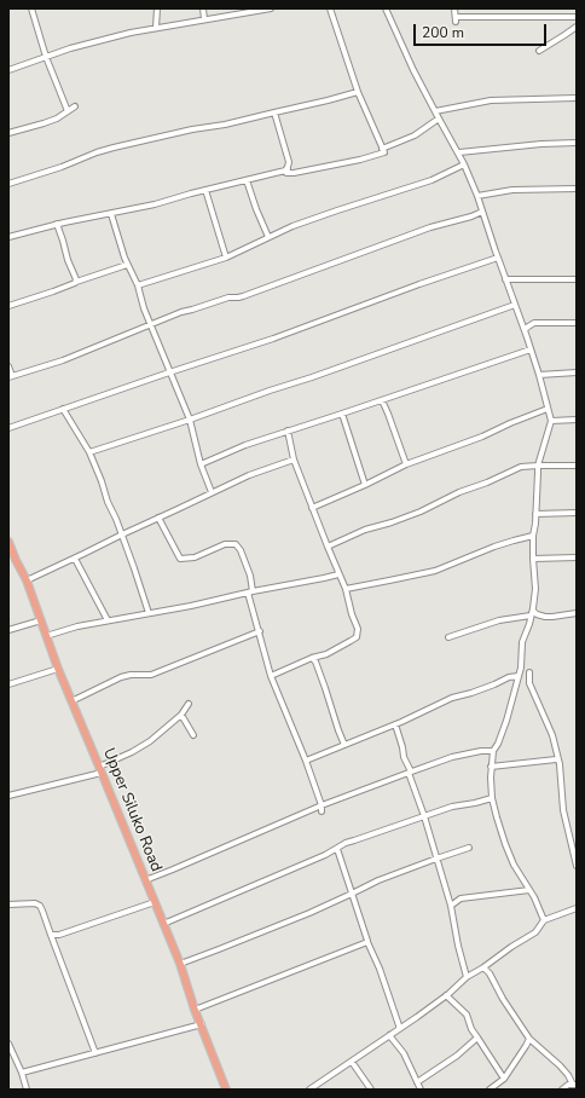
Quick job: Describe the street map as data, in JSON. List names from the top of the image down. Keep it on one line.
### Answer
{"streets":{"main road":["Upper Siluko Road"]},"scale_bar":"200 m"}
